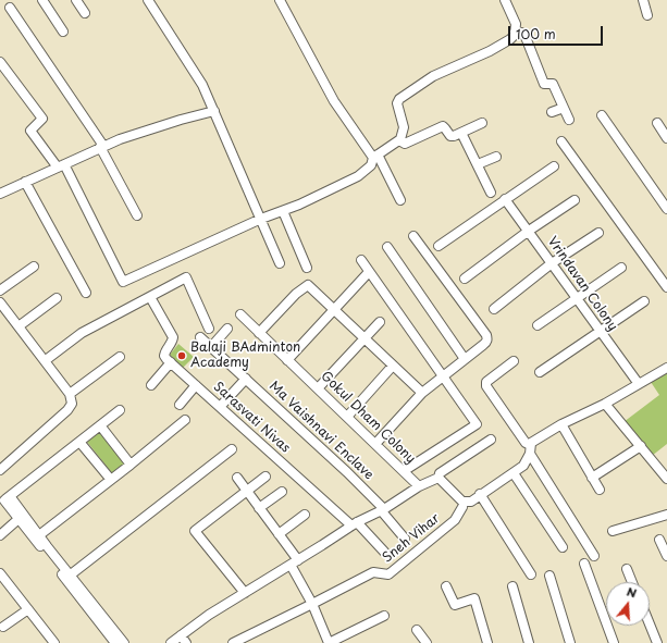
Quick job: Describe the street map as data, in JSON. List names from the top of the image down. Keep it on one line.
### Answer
{"streets":{"street":["Vrindavan Colony","Sarasvati Nivas","Gokul Dham Colony","Ma Vaishnavi Enclave","Sneh Vihar"]},"places":["Balaji BAdminton Academy"],"scale_bar":"100 m","north":"top"}
